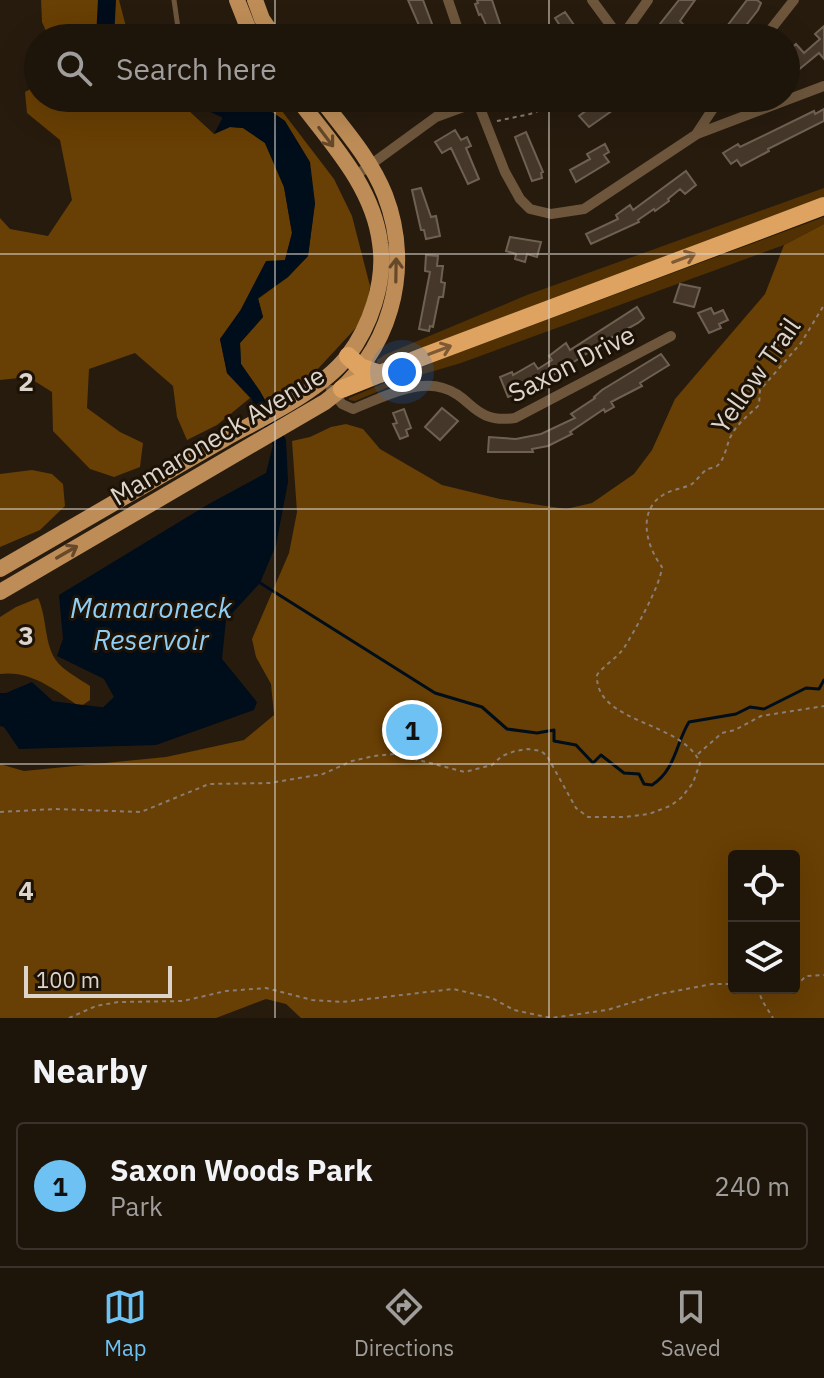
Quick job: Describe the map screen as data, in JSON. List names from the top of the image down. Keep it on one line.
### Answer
{"streets":{"main road":["Mamaroneck Avenue"],"street":["Saxon Drive"],"path":["Yellow Trail"]},"crossings":[["Saxon Drive","Mamaroneck Avenue"]],"water":["Mamaroneck Reservoir"],"scale_bar":"100 m","page":{"search":"Search here","pins":"1","scale":"100 m","heading":"Nearby","list":[{"mark":"1","name":"Saxon Woods Park","note":"Park","value":"240 m"}],"nav":["Map","Directions","Saved"]},"grid":{"rows":["2","3","4"]}}
